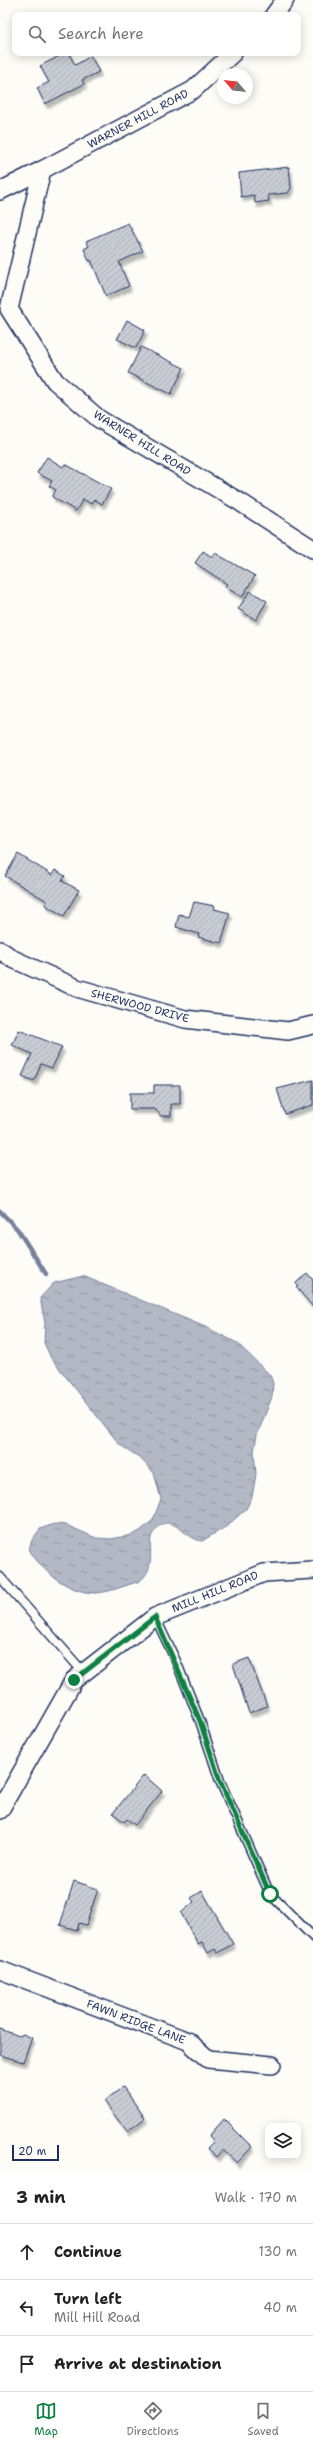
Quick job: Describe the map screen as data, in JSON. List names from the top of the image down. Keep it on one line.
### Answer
{"streets":{"street":["WARNER HILL ROAD","SHERWOOD DRIVE","MILL HILL ROAD","FAWN RIDGE LANE"]},"scale_bar":"20 m","north":"top left","page":{"search":"Search here","scale":"20 m","heading":["3 min","Walk · 170 m"],"list":[["Continue","130 m"],["Turn left","Mill Hill Road","40 m"],"Arrive at destination"],"nav":["Map","Directions","Saved"]}}
